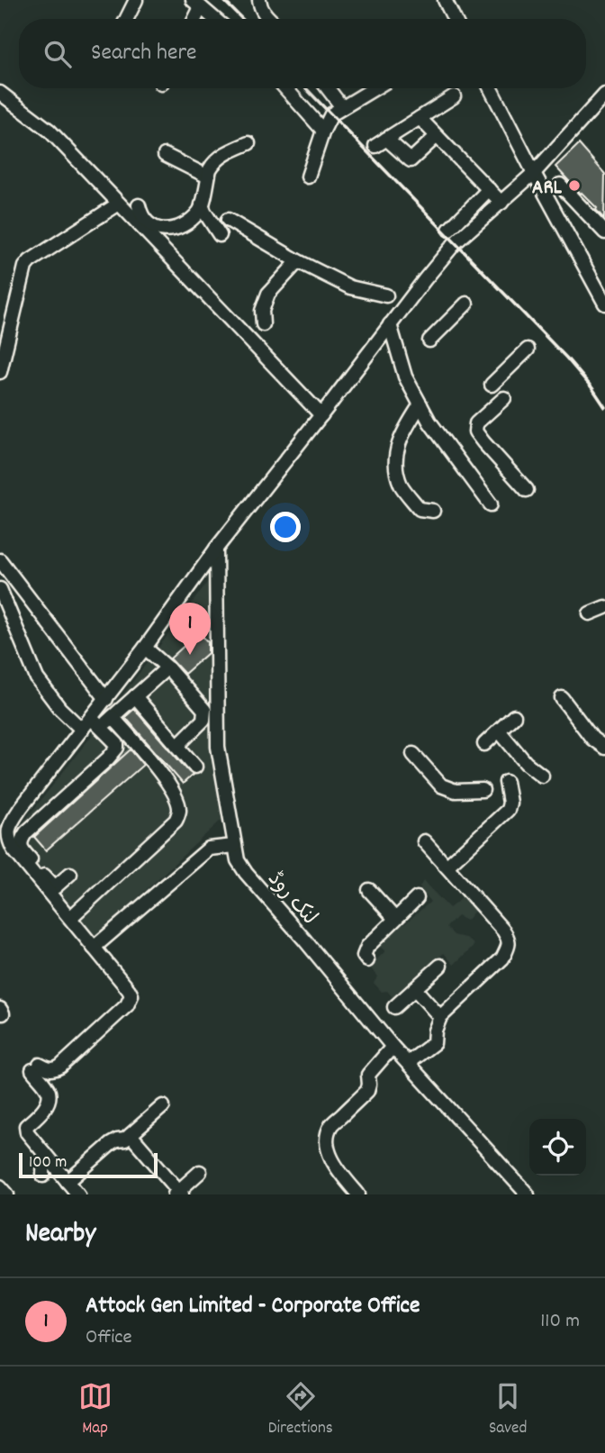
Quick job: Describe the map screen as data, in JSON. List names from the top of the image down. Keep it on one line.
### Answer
{"streets":{"street":["لنک روڈ"]},"places":["ARL"],"scale_bar":"100 m","page":{"search":"Search here","pins":"1","scale":"100 m","heading":"Nearby","list":[{"mark":"1","name":"Attock Gen Limited - Corporate Office","note":"Office","value":"110 m"}],"nav":["Map","Directions","Saved"]}}
